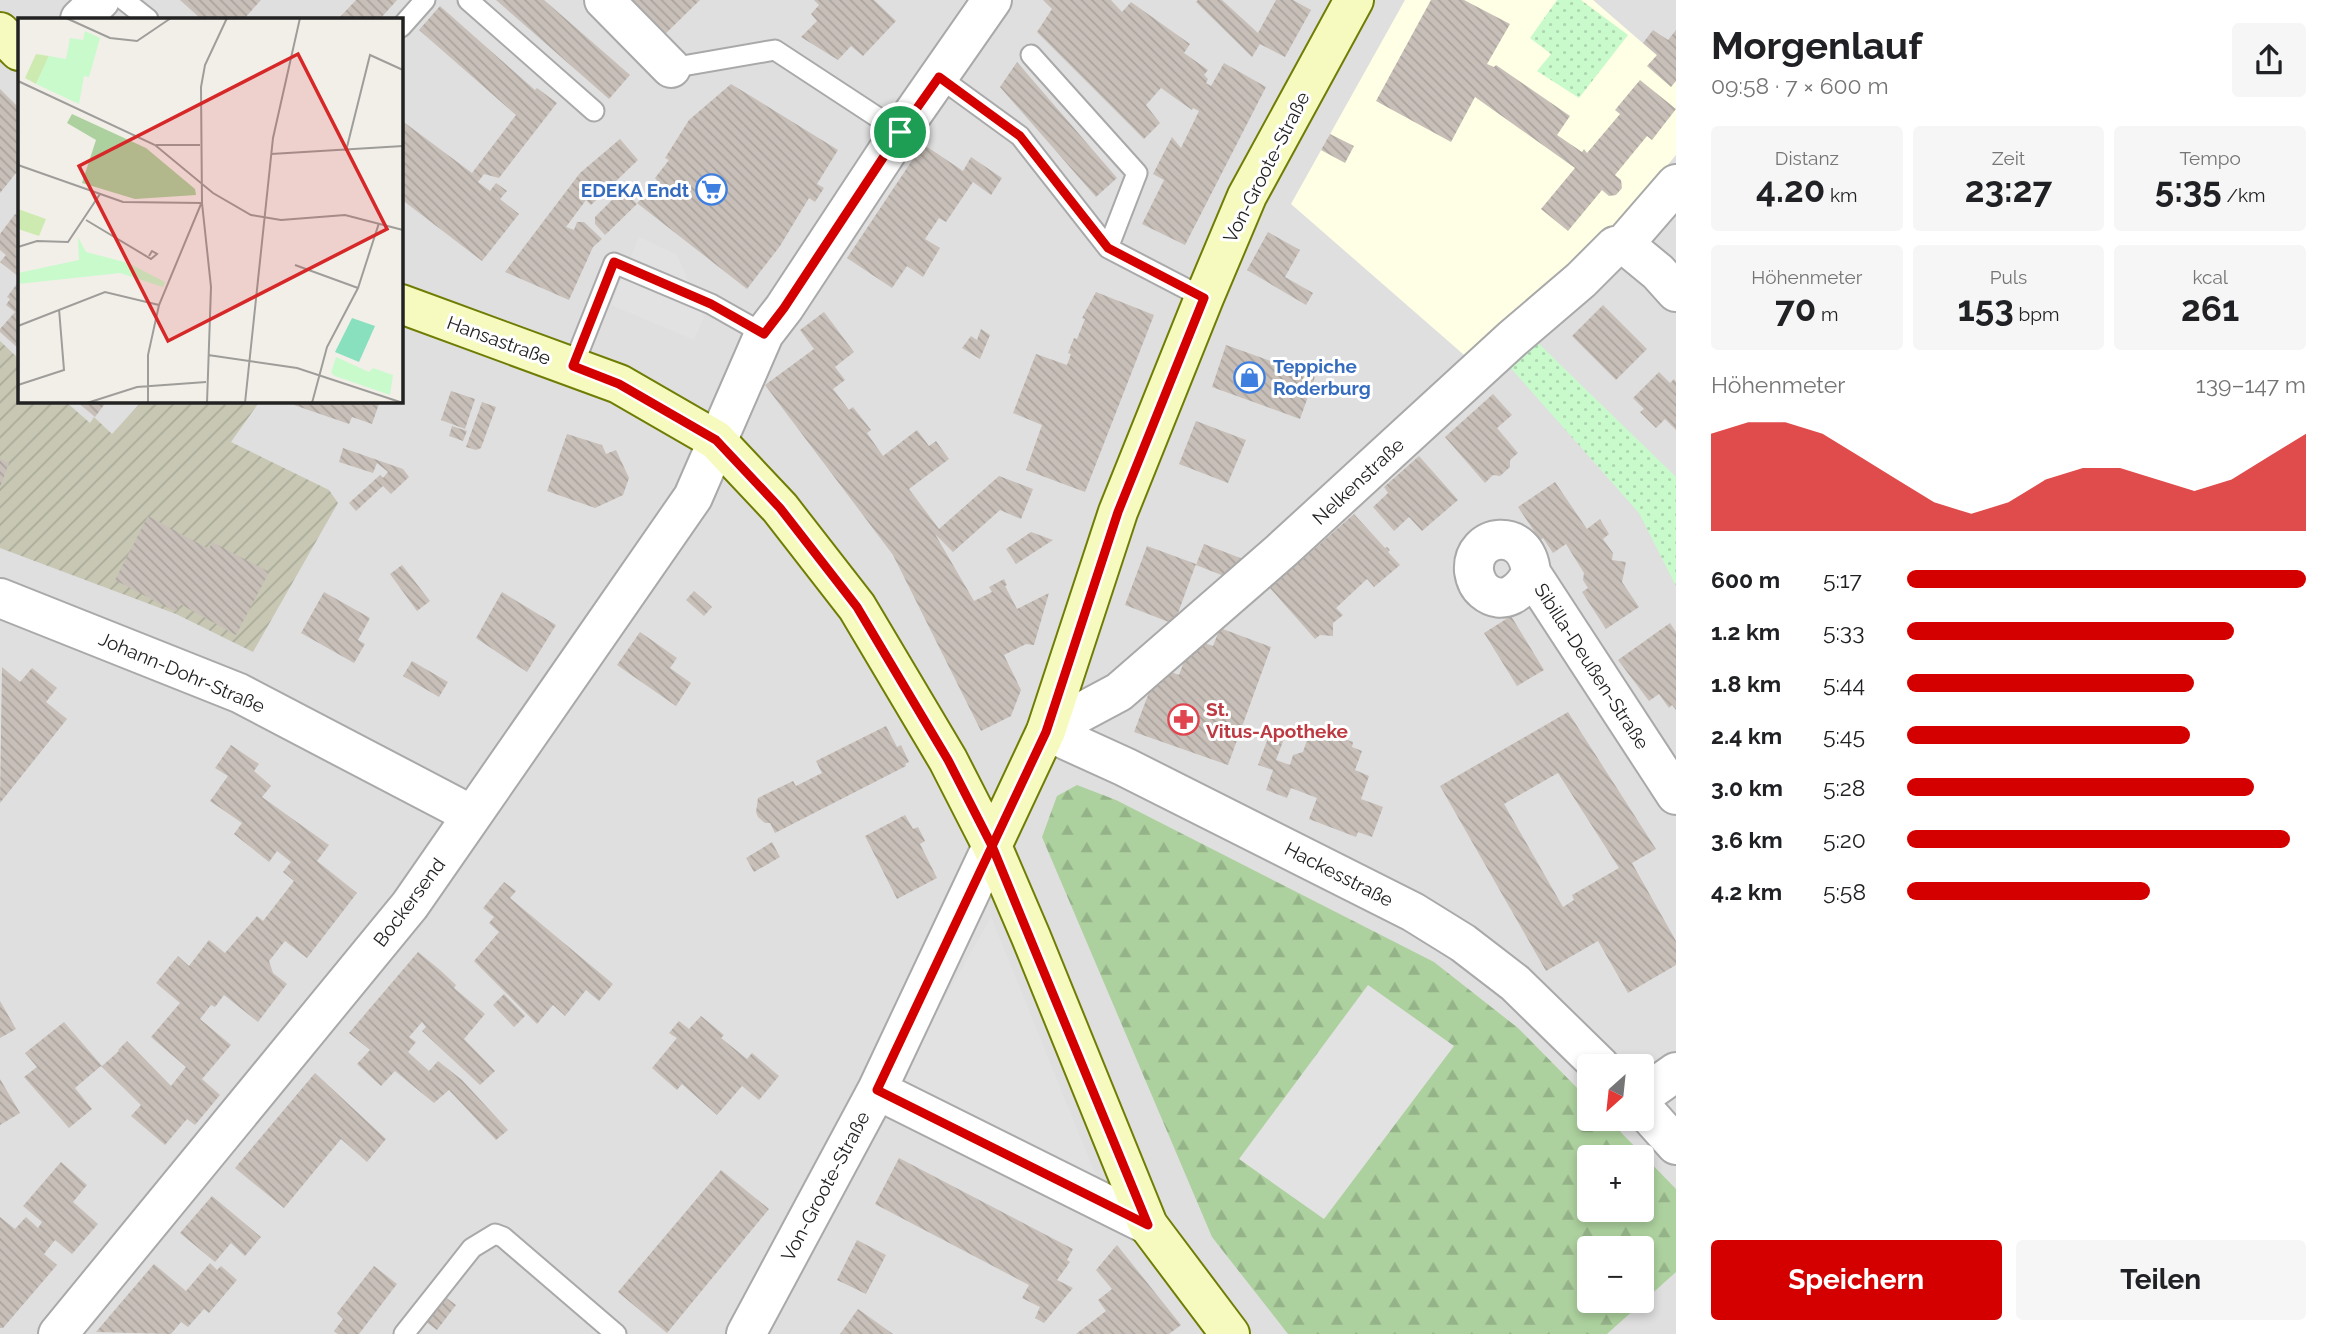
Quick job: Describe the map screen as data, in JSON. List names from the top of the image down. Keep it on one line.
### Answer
{"streets":{"street":["Von-Groote-Straße","Hansastraße","Nelkenstraße","Sibilla-Deußen-Straße","Johann-Dohr-Straße","Hackesstraße","Bockersend"]},"crossings":[["Von-Groote-Straße","Hansastraße"],["Von-Groote-Straße","Nelkenstraße"],["Von-Groote-Straße","Hackesstraße"],["Hansastraße","Bockersend"],["Nelkenstraße","Hackesstraße"],["Johann-Dohr-Straße","Bockersend"]],"places":{"supermarket":["EDEKA Endt"],"shop":["Teppiche Roderburg"],"pharmacy":["St. Vitus-Apotheke"]},"north":"bottom left","page":{"heading":["Morgenlauf","09:58 · 7 × 600 m"],"stats":[["Distanz","4.20 km"],["Zeit","23:27"],["Tempo","5:35 /km"],["Höhenmeter","70 m"],["Puls","153 bpm"],["kcal","261"]],"chart":["Höhenmeter","139–147 m"],"list":[{"name":"600 m","note":"5:17"},{"name":"1.2 km","note":"5:33"},{"name":"1.8 km","note":"5:44"},{"name":"2.4 km","note":"5:45"},{"name":"3.0 km","note":"5:28"},{"name":"3.6 km","note":"5:20"},{"name":"4.2 km","note":"5:58"}],"map_buttons":["+","−"],"buttons":["Speichern","Teilen"]}}
